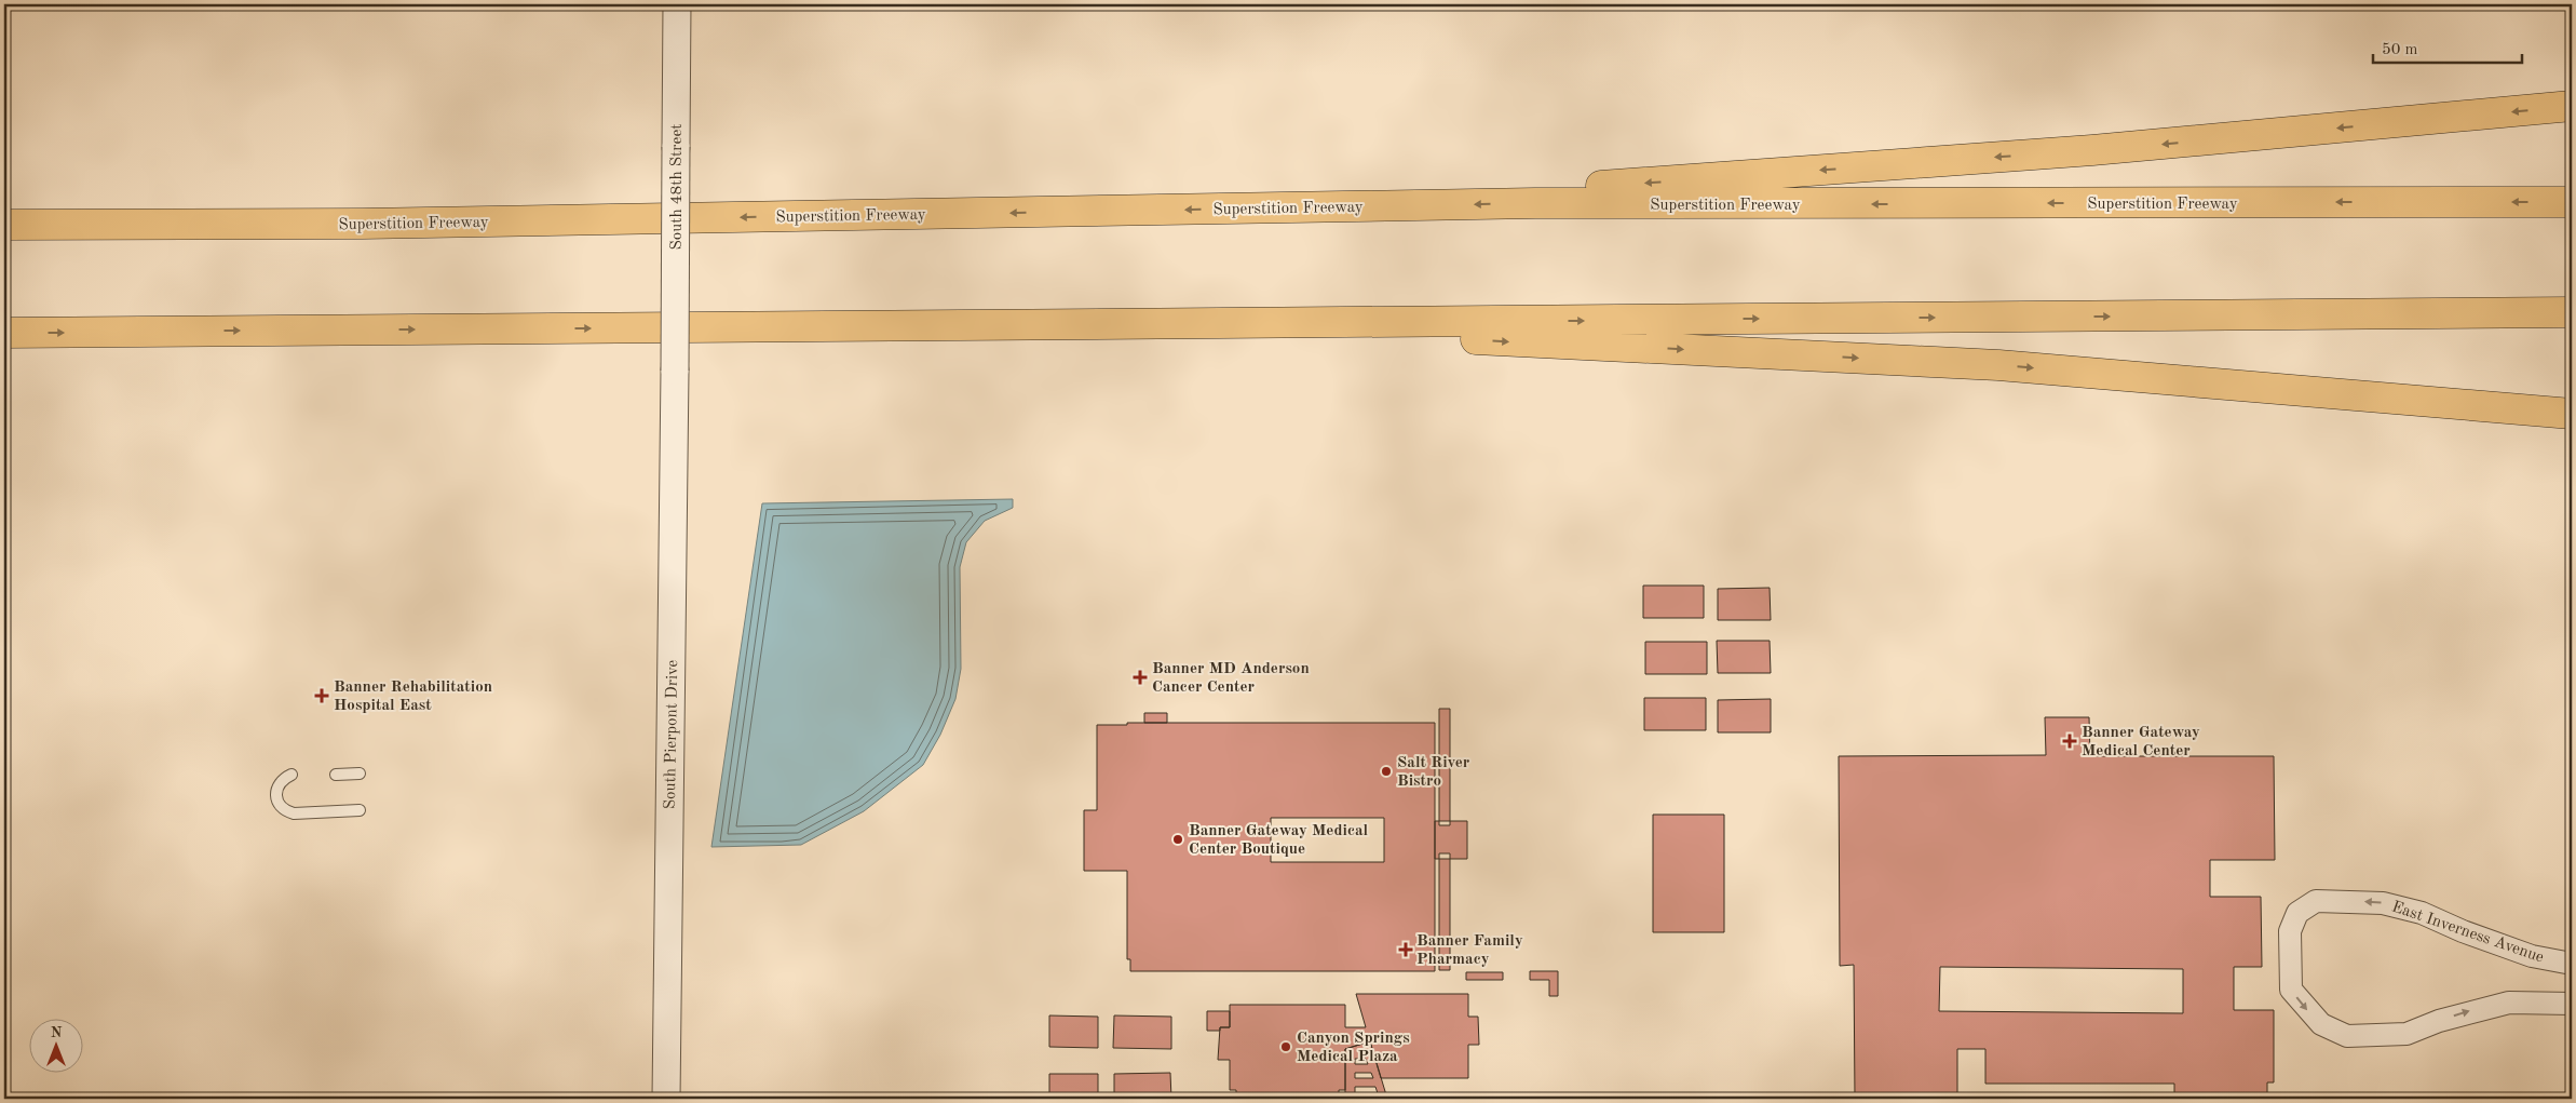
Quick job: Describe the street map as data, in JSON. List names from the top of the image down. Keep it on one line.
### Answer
{"streets":{"highway":["Superstition Freeway"],"street":["South 48th Street","South Pierpont Drive","East Inverness Avenue"]},"crossings":[["South 48th Street","South Pierpont Drive"]],"places":{"health":["Banner MD Anderson Cancer Center","Banner Rehabilitation Hospital East","Banner Gateway Medical Center","Banner Family Pharmacy"],"other":["Salt River Bistro","Banner Gateway Medical Center Boutique","Canyon Springs Medical Plaza"]},"scale_bar":"50 m","north":"top"}
